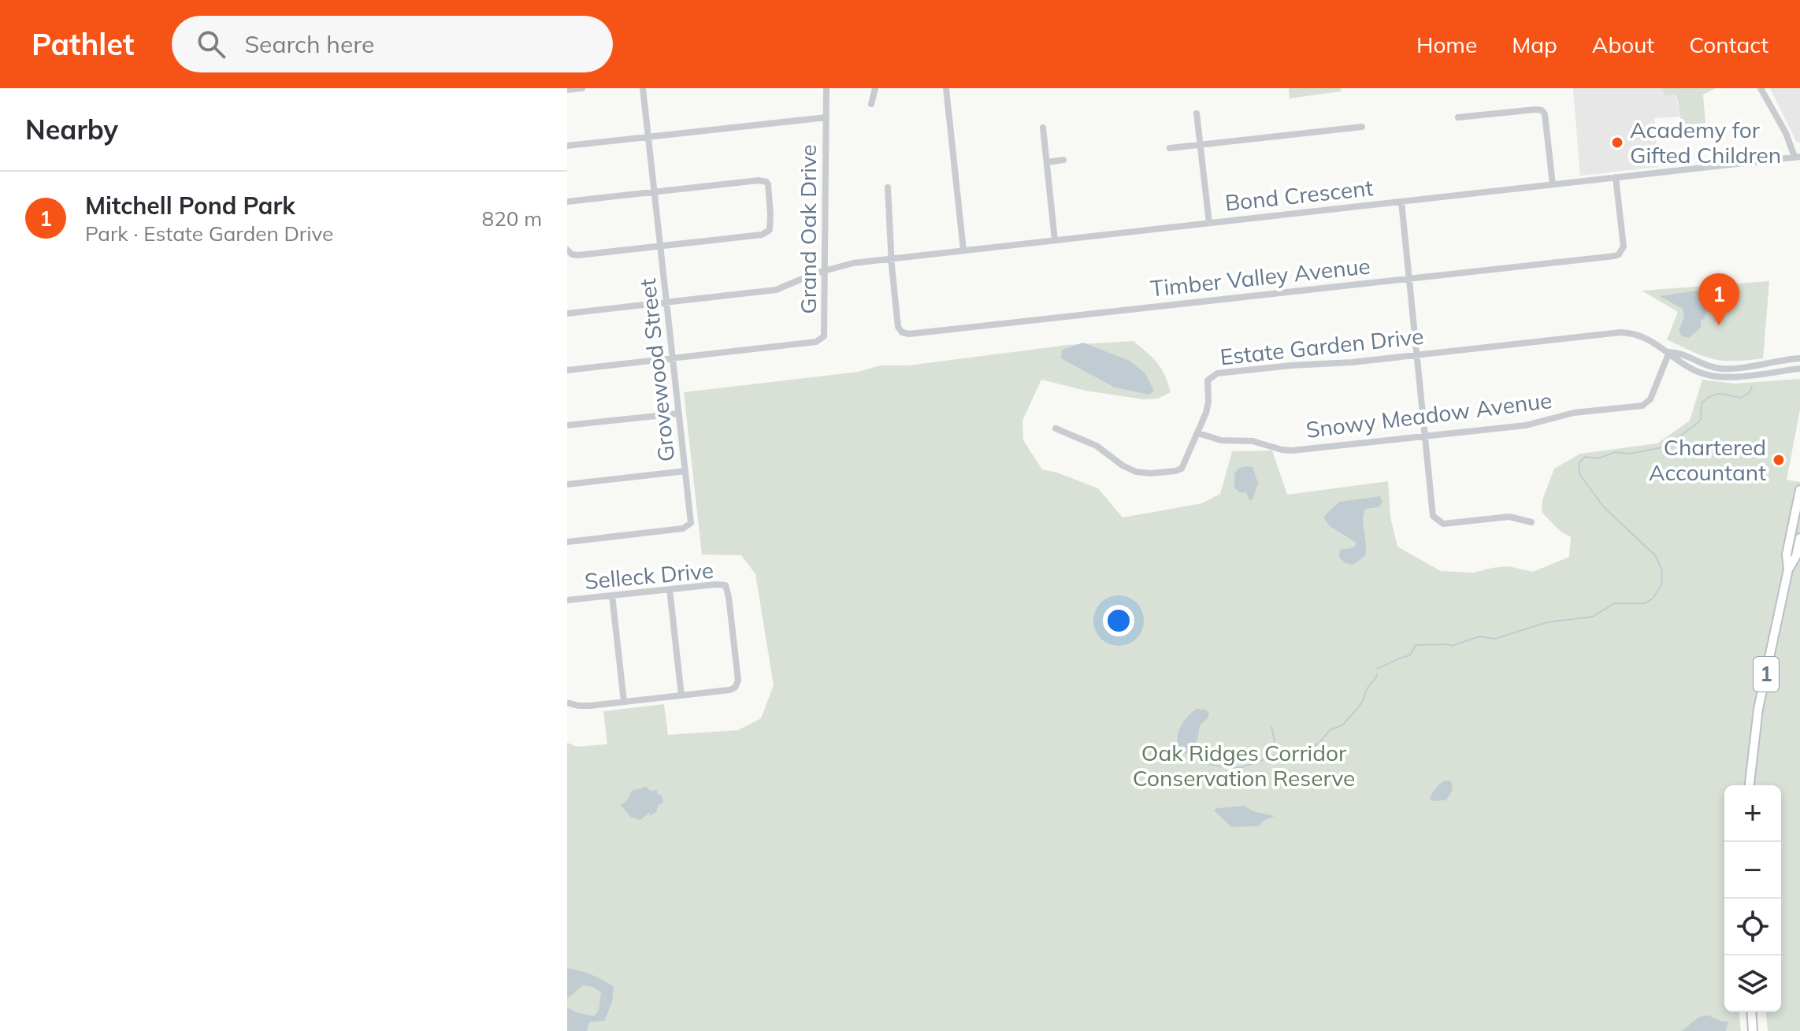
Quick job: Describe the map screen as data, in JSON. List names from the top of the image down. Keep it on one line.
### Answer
{"streets":{"main road":["1"],"street":["Bond Crescent","Grand Oak Drive","Timber Valley Avenue","Estate Garden Drive","Grovewood Street","Snowy Meadow Avenue","Selleck Drive"]},"crossings":[["Bond Crescent","Grand Oak Drive"],["Bond Crescent","Timber Valley Avenue"],["Bond Crescent","Grovewood Street"],["Grand Oak Drive","Grovewood Street"],["Estate Garden Drive","Snowy Meadow Avenue"]],"parks":["Oak Ridges Corridor Conservation Reserve"],"places":["Academy for Gifted Children","Chartered Accountant"],"page":{"header":"Pathlet","search":"Search here","nav":["Home","Map","About","Contact"],"heading":"Nearby","list":[{"mark":"1","name":"Mitchell Pond Park","note":"Park · Estate Garden Drive","value":"820 m"}],"pins":"1","map_buttons":["+","−"]}}
